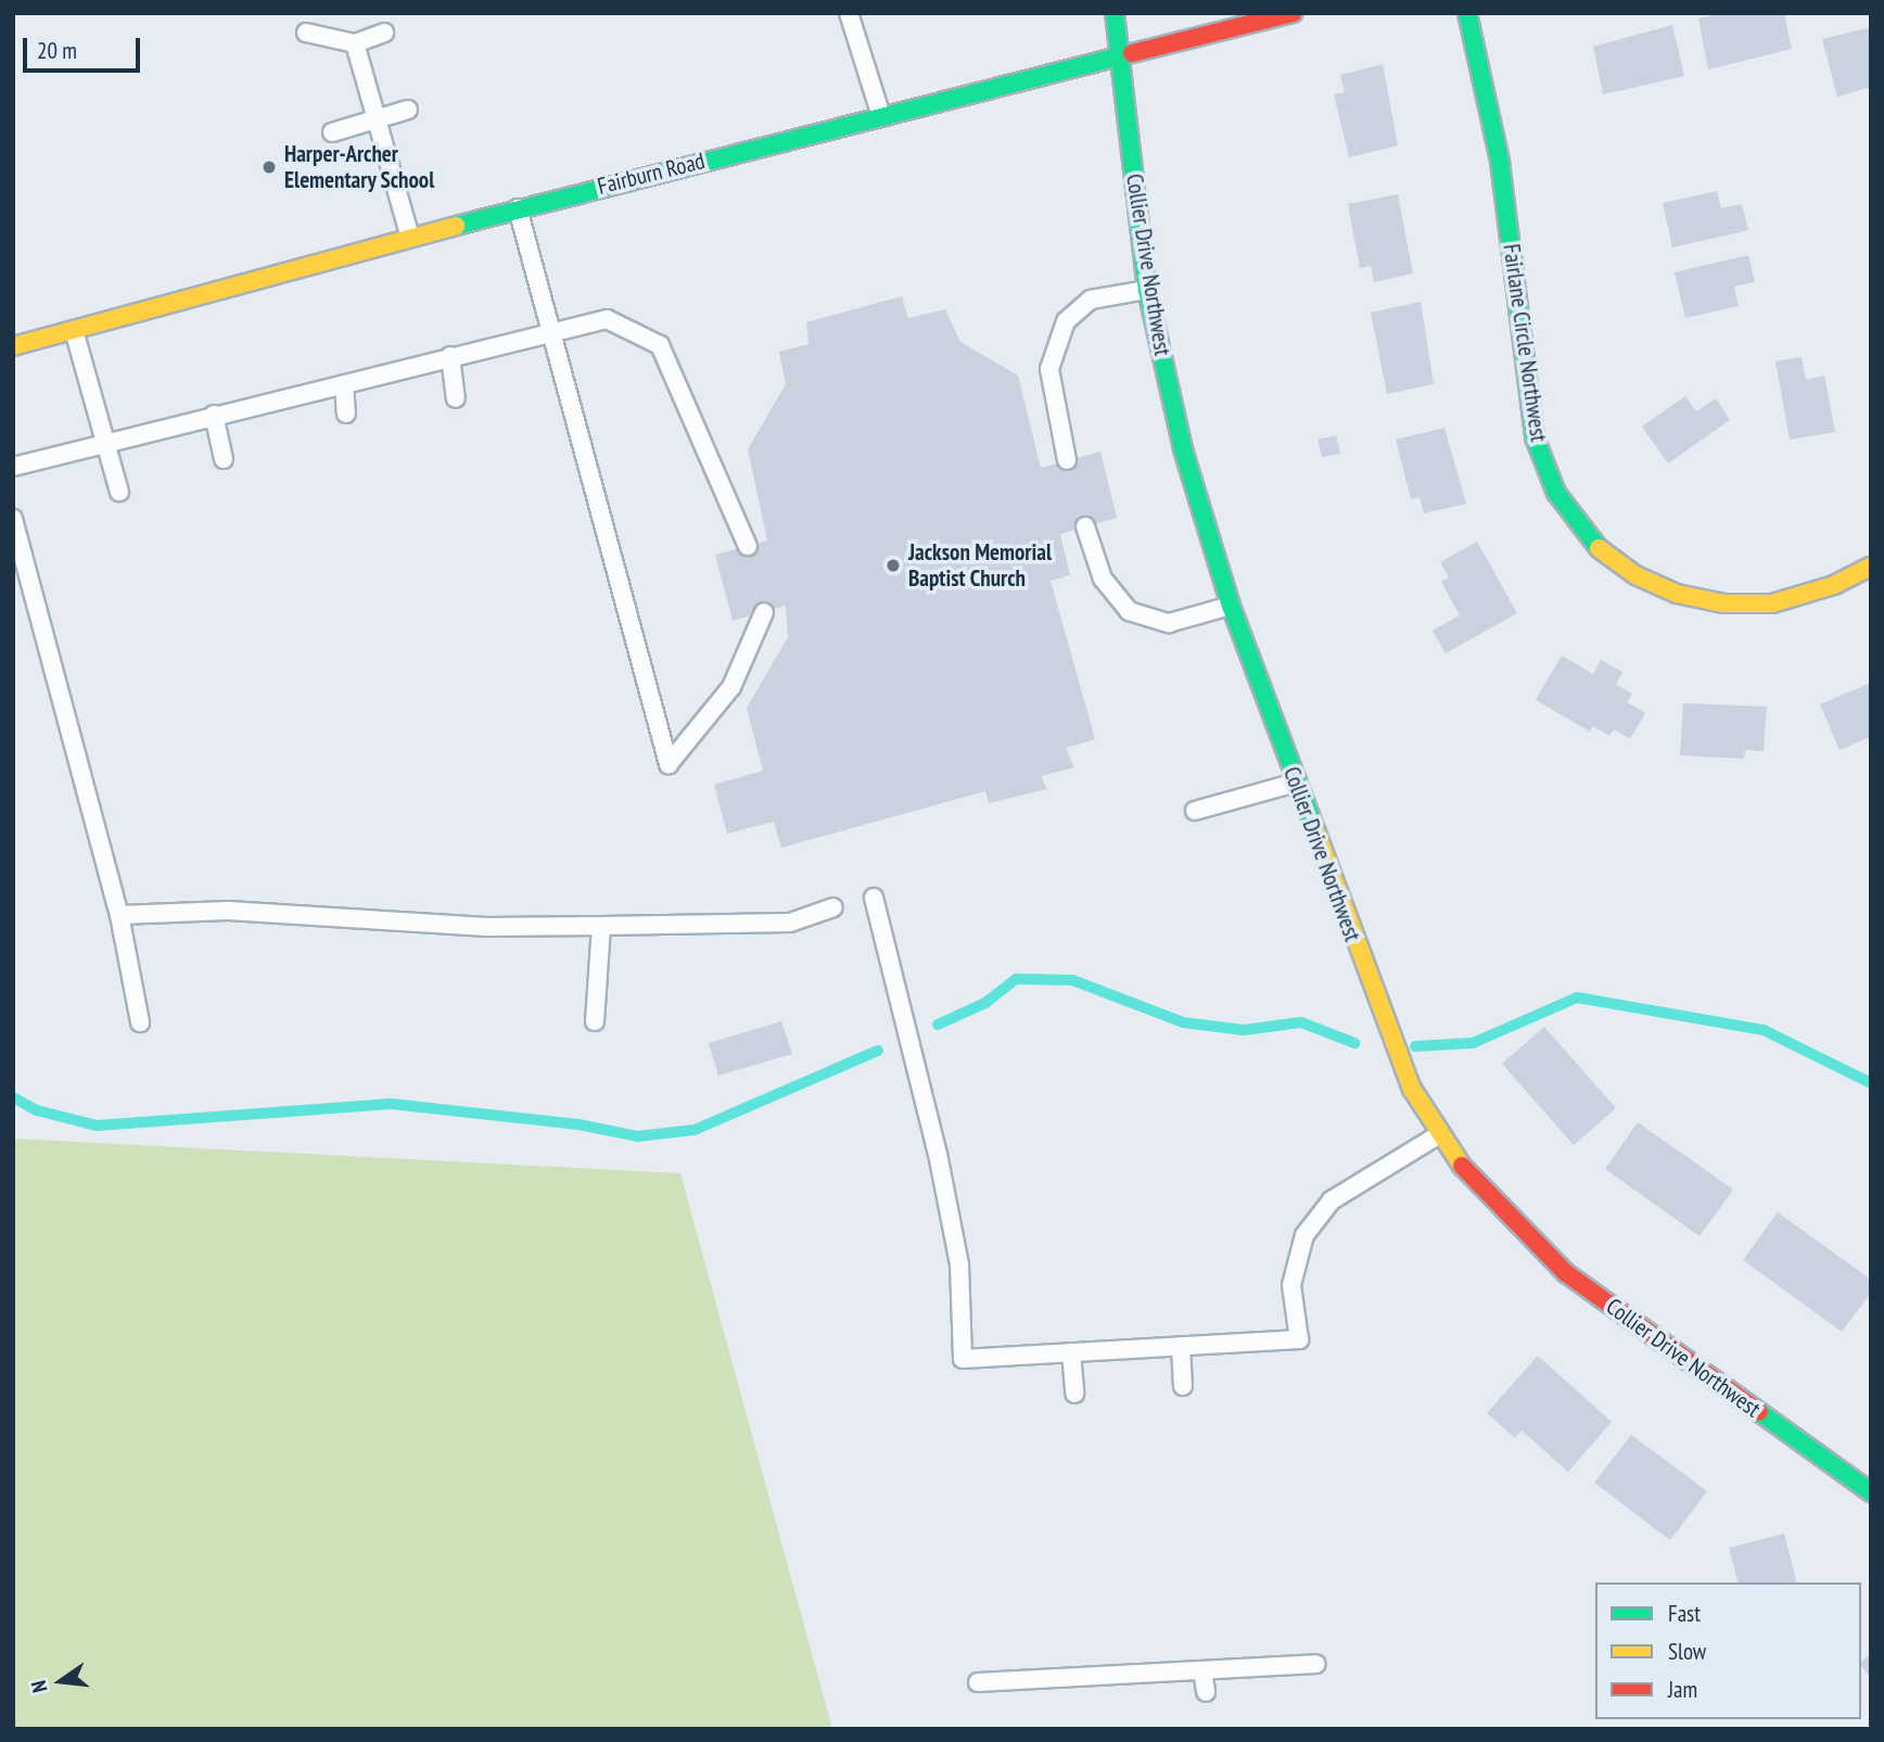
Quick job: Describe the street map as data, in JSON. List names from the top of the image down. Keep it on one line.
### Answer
{"streets":{"street":["Fairburn Road","Collier Drive Northwest","Fairlane Circle Northwest"]},"crossings":[["Fairburn Road","Collier Drive Northwest"]],"places":["Harper-Archer Elementary School","Jackson Memorial Baptist Church"],"legend":["Fast","Slow","Jam"],"scale_bar":"20 m","north":"left"}
